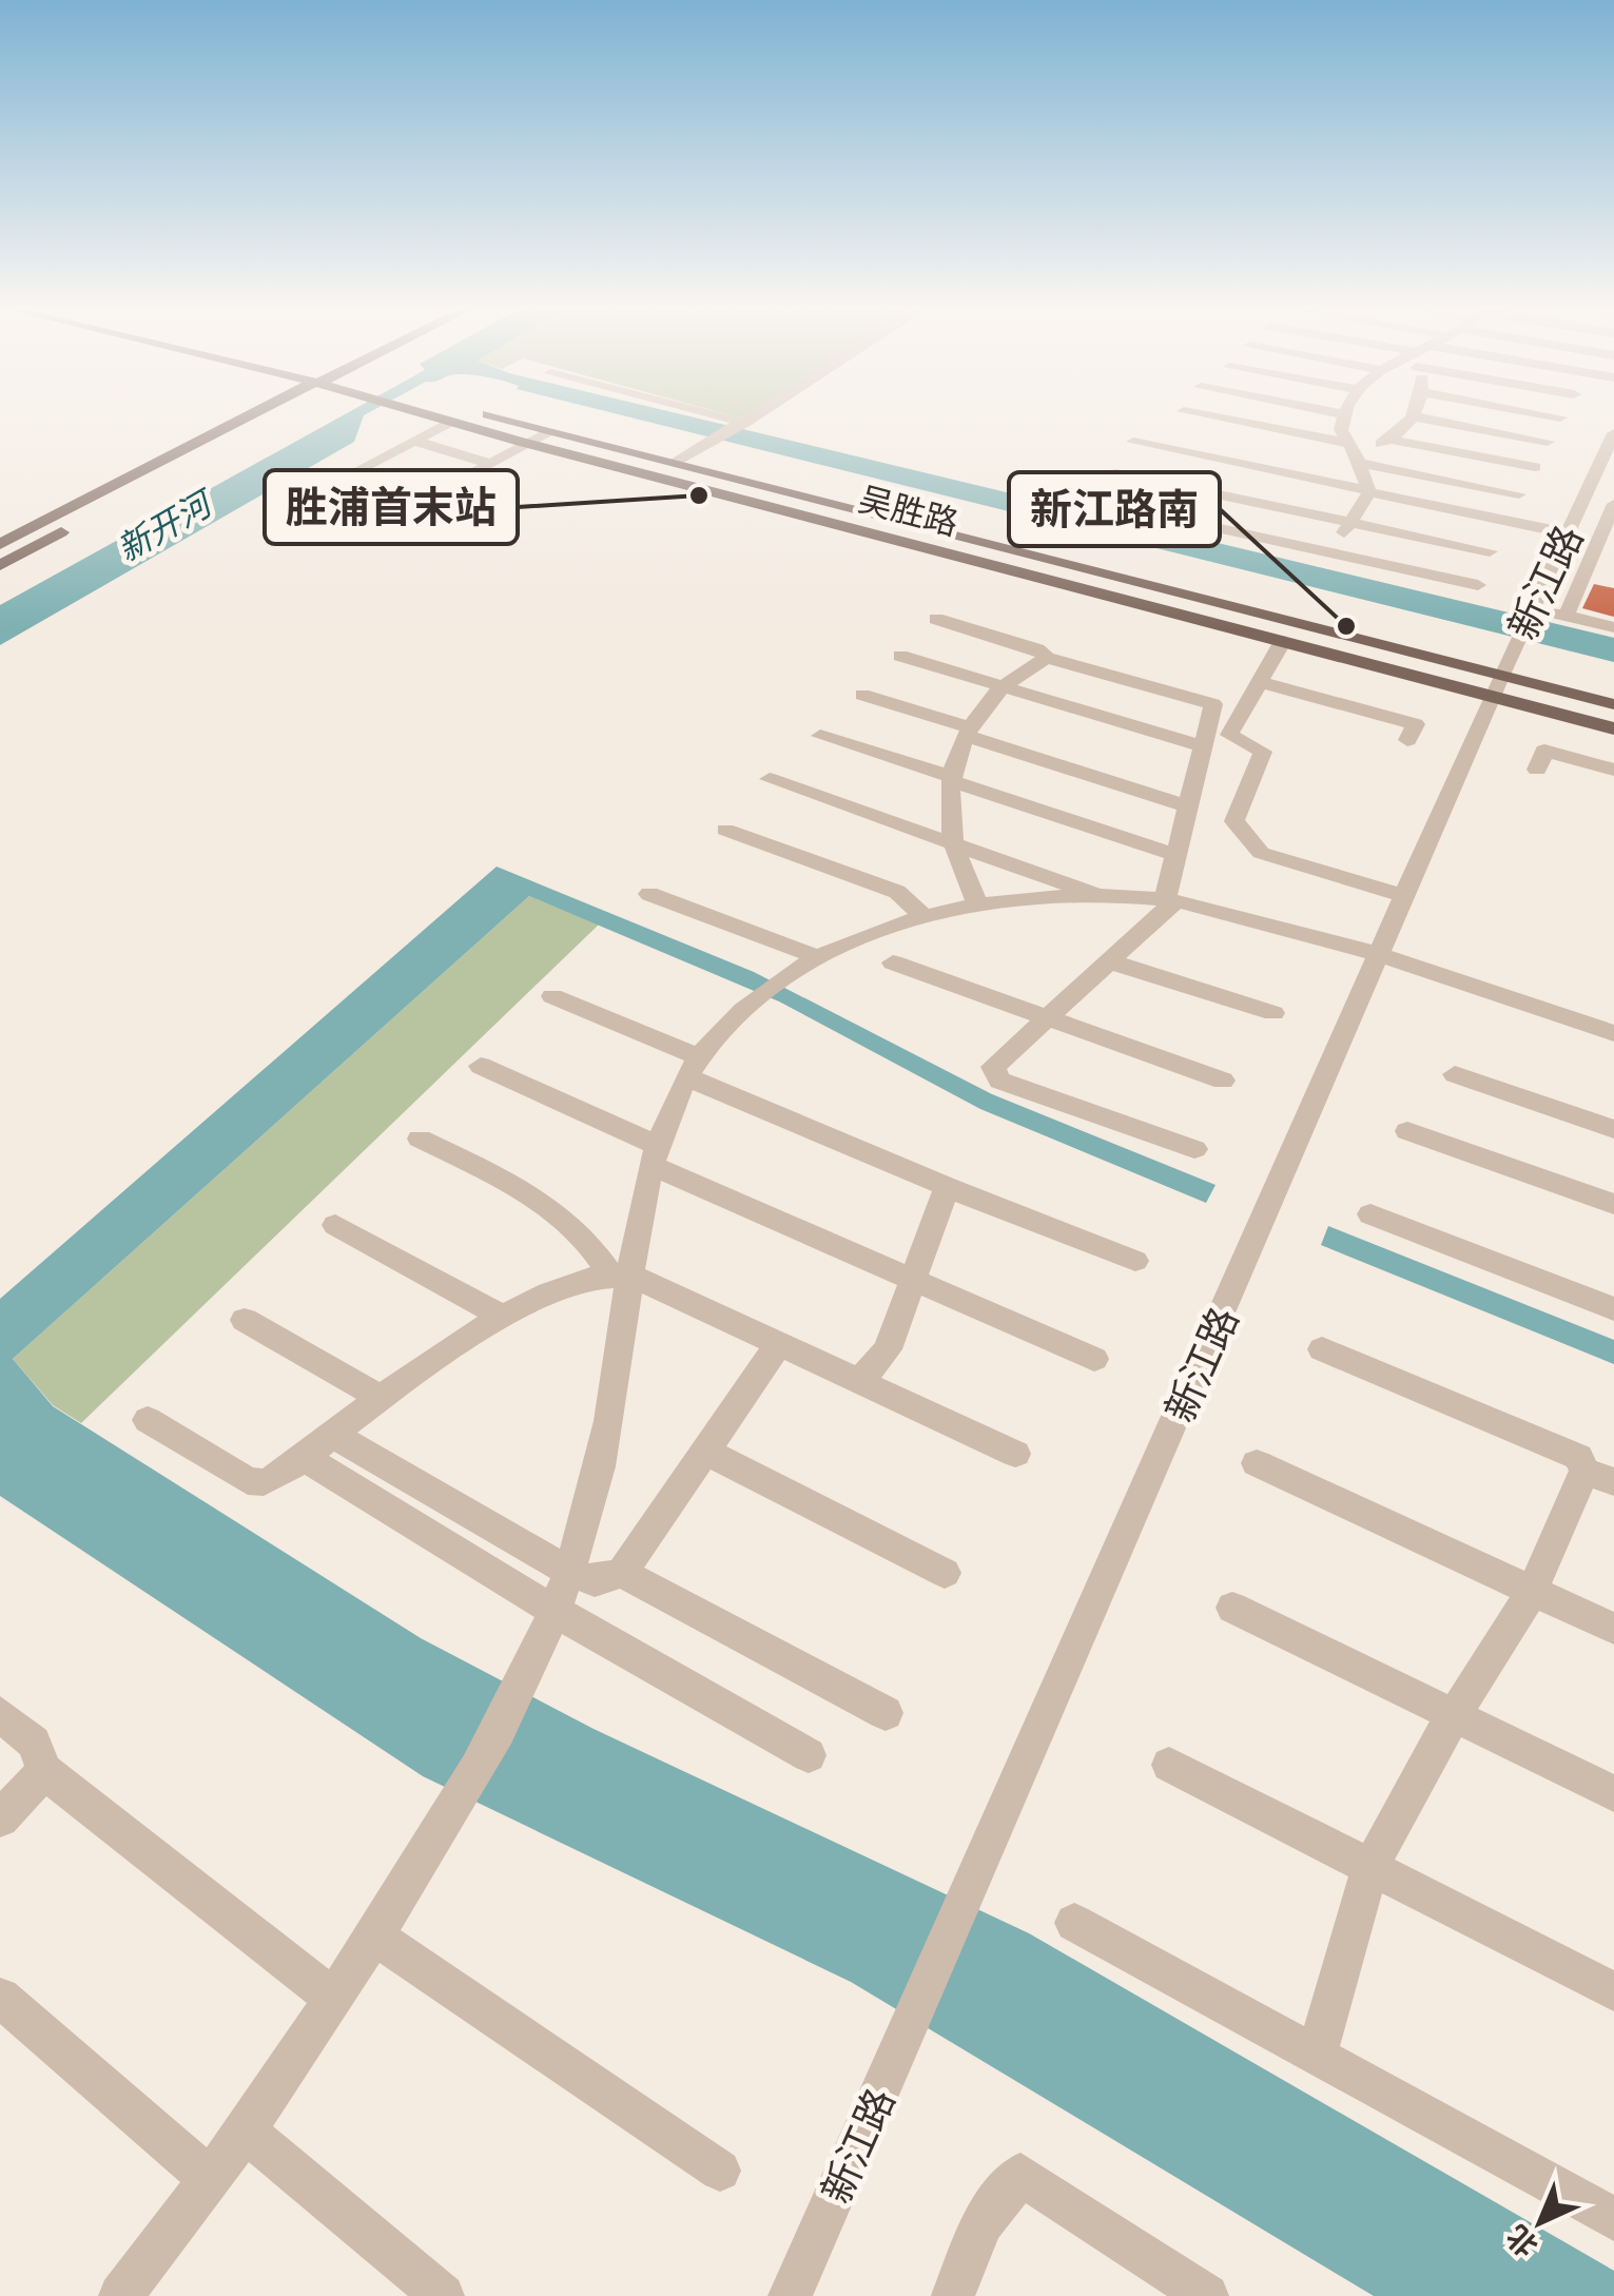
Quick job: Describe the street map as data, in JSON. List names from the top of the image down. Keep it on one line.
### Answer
{"streets":{"main road":["吴胜路"],"street":["新江路"]},"crossings":[["吴胜路","新江路"]],"water":["新开河"],"places":["胜浦首末站","新江路南"],"north":"bottom left"}
